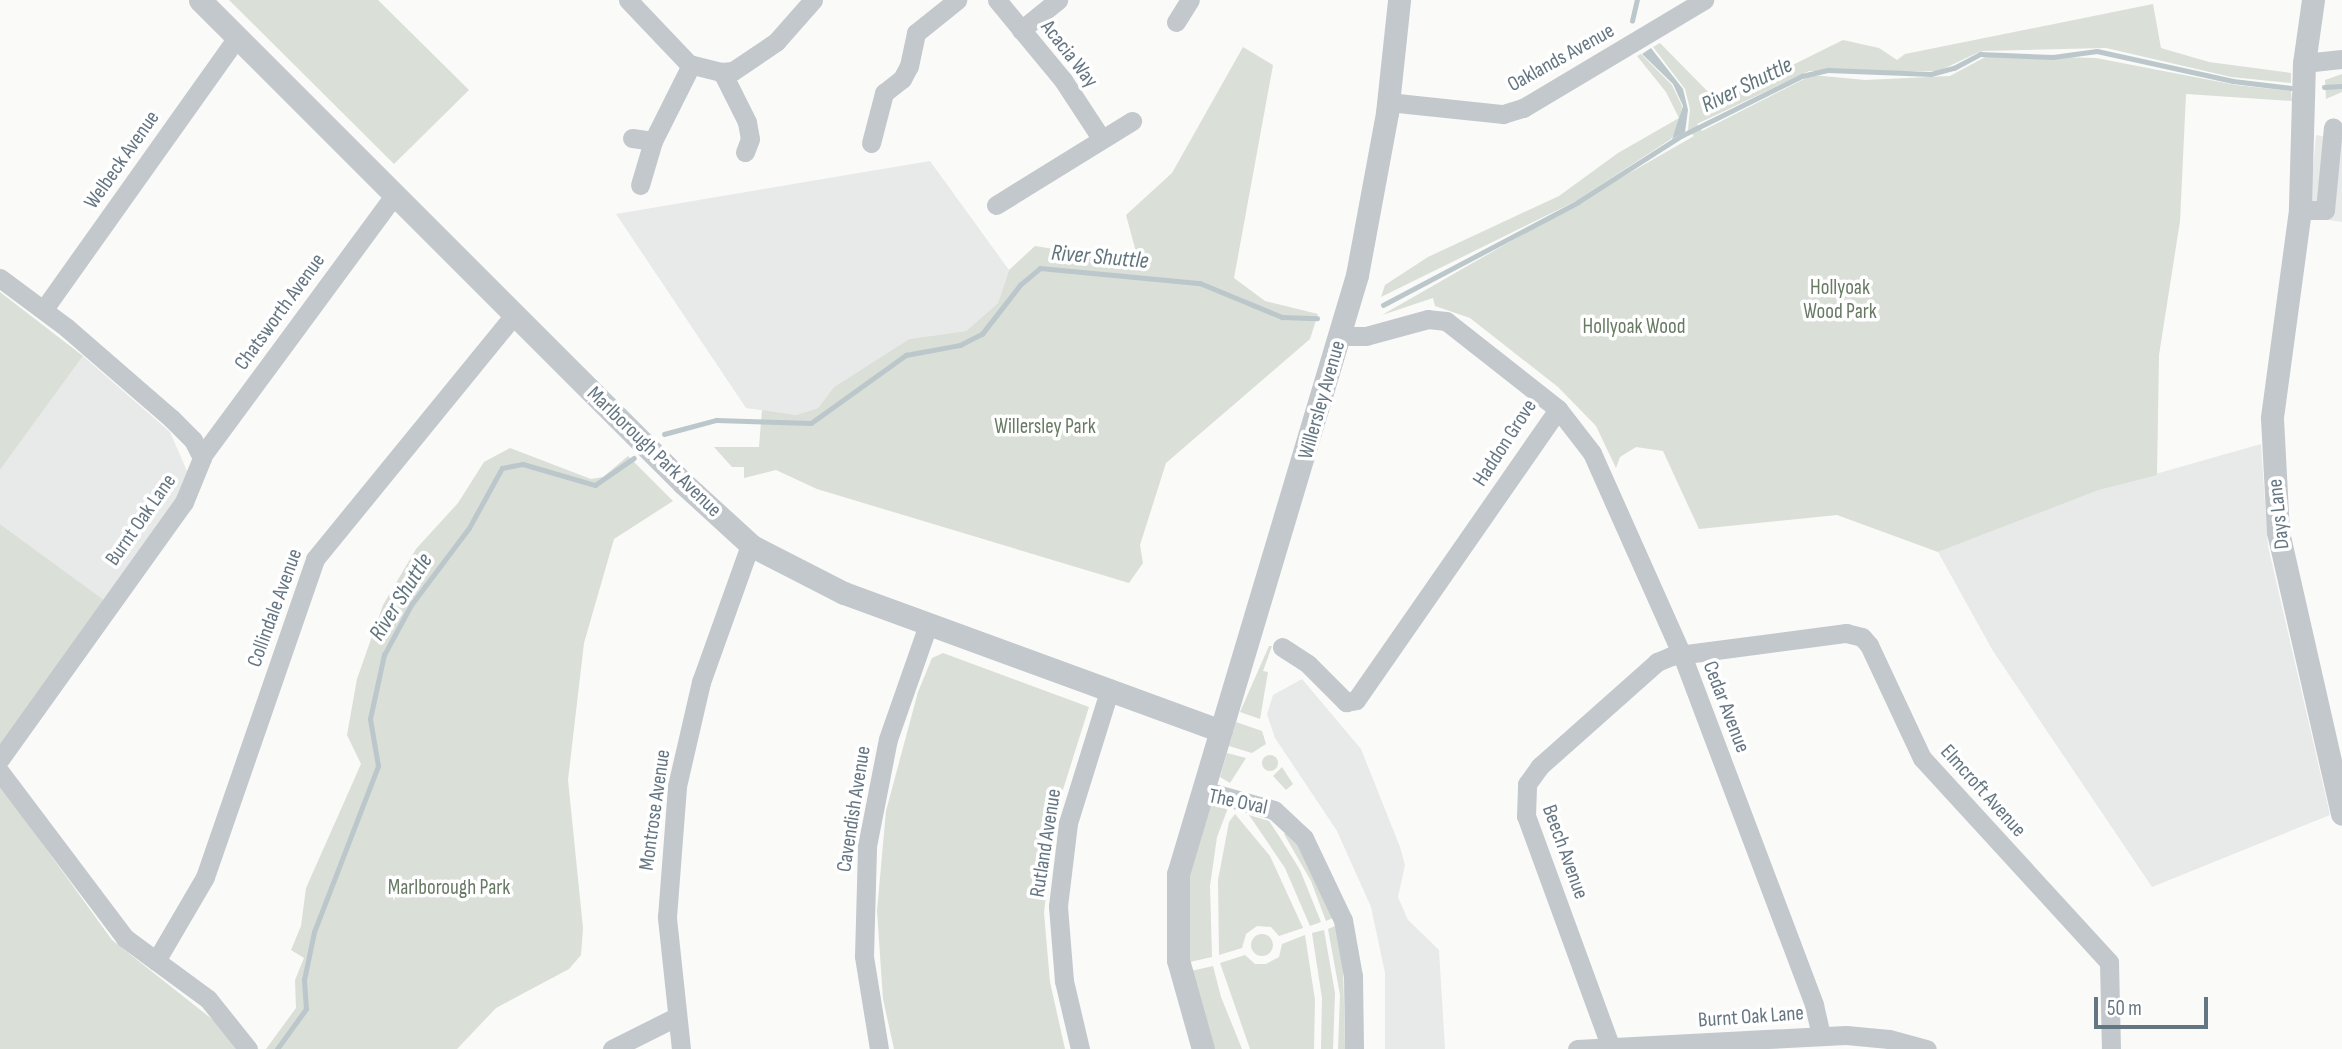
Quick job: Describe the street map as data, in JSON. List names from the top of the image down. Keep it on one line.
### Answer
{"streets":{"street":["Acacia Way","Oaklands Avenue","Welbeck Avenue","Chatsworth Avenue","Willersley Avenue","Haddon Grove","Marlborough Park Avenue","Days Lane","Burnt Oak Lane","Collindale Avenue","Cedar Avenue","Elmcroft Avenue","The Oval","Cavendish Avenue","Montrose Avenue","Rutland Avenue","Beech Avenue"]},"crossings":[["Oaklands Avenue","Willersley Avenue"],["Welbeck Avenue","Marlborough Park Avenue"],["Chatsworth Avenue","Marlborough Park Avenue"],["Chatsworth Avenue","Burnt Oak Lane"],["Willersley Avenue","Haddon Grove"],["Willersley Avenue","Marlborough Park Avenue"],["Willersley Avenue","The Oval"],["Haddon Grove","Cedar Avenue"],["Marlborough Park Avenue","Collindale Avenue"],["Marlborough Park Avenue","Cavendish Avenue"],["Marlborough Park Avenue","Montrose Avenue"],["Marlborough Park Avenue","Rutland Avenue"],["Burnt Oak Lane","Cedar Avenue"],["Burnt Oak Lane","Beech Avenue"],["Cedar Avenue","Elmcroft Avenue"],["Cedar Avenue","Beech Avenue"],["Elmcroft Avenue","Beech Avenue"]],"water":["River Shuttle"],"parks":["Hollyoak Wood Park","Hollyoak Wood","Willersley Park","Marlborough Park"],"scale_bar":"50 m"}
